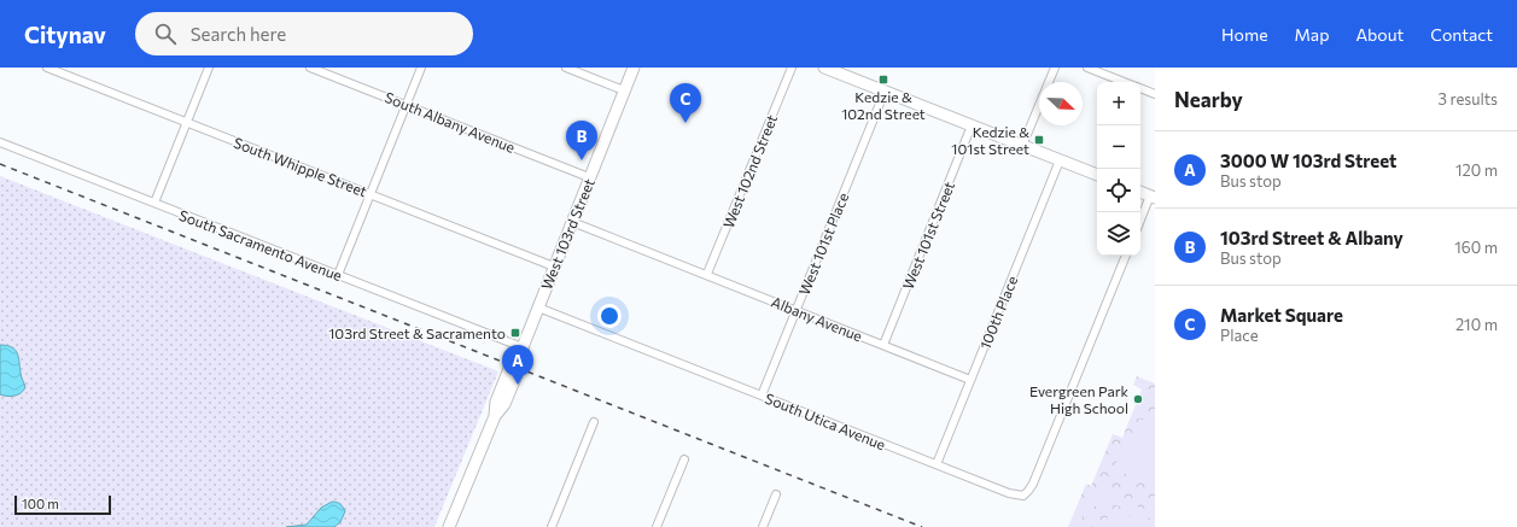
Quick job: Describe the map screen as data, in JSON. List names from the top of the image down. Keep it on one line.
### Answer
{"streets":{"main road":["West 103rd Street"],"street":["South Albany Avenue","South Whipple Street","West 102nd Street","West 101st Street","West 101st Place","South Sacramento Avenue","100th Place","Albany Avenue","South Utica Avenue"]},"crossings":[["South Albany Avenue","West 103rd Street"],["South Whipple Street","West 103rd Street"],["West 102nd Street","Albany Avenue"],["West 103rd Street","South Sacramento Avenue"],["West 103rd Street","Albany Avenue"],["West 103rd Street","South Utica Avenue"],["West 101st Street","Albany Avenue"],["West 101st Place","Albany Avenue"],["West 101st Place","South Utica Avenue"],["100th Place","Albany Avenue"],["100th Place","South Utica Avenue"]],"places":{"transit":["Kedzie & 102nd Street","Kedzie & 101st Street","103rd Street & Sacramento"],"other":["Evergreen Park High School"]},"scale_bar":"100 m","north":"bottom right","page":{"header":"Citynav","search":"Search here","nav":["Home","Map","About","Contact"],"heading":["Nearby","3 results"],"map_buttons":["+","−"],"pins":["C","B","A"],"list":[{"mark":"A","name":"3000 W 103rd Street","note":"Bus stop","value":"120 m"},{"mark":"B","name":"103rd Street & Albany","note":"Bus stop","value":"160 m"},{"mark":"C","name":"Market Square","note":"Place","value":"210 m"}],"scale":"100 m"}}
